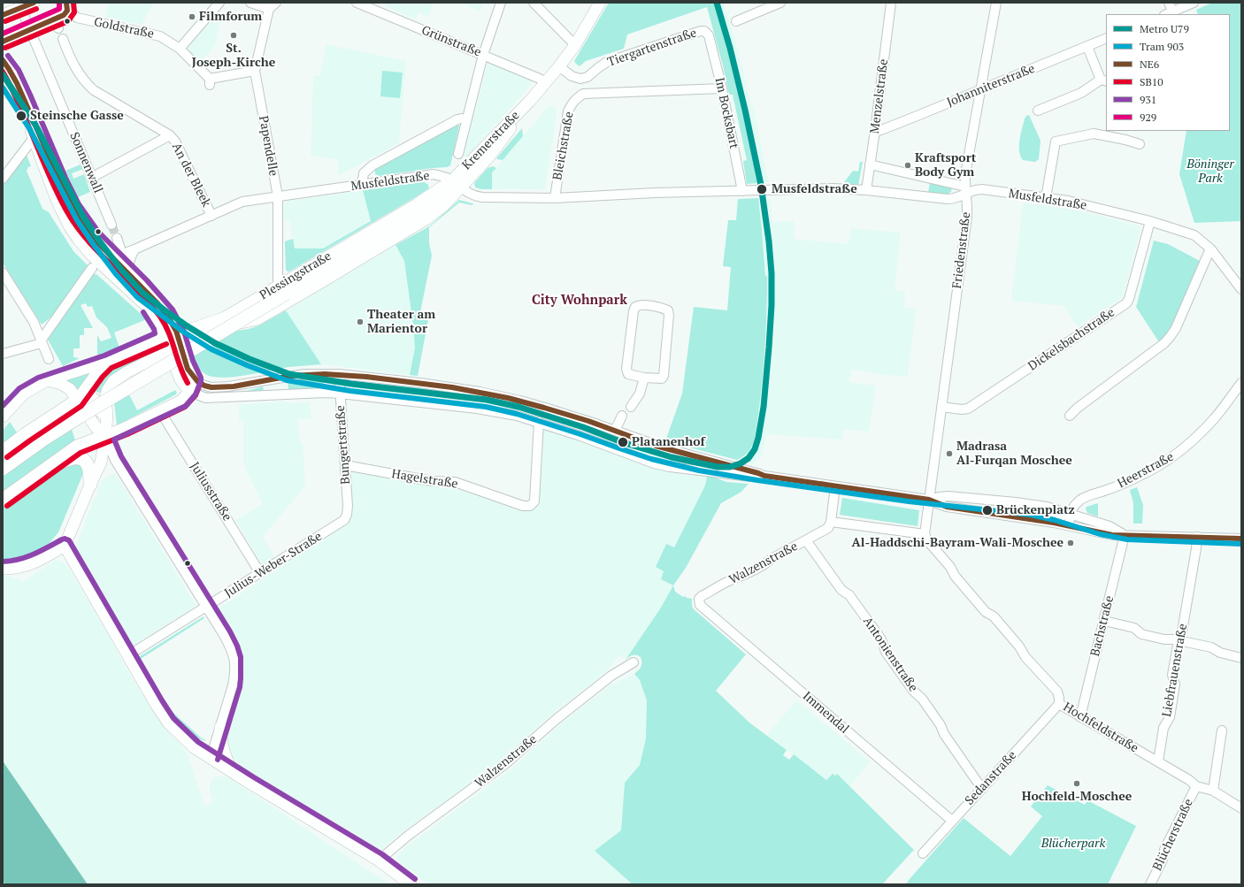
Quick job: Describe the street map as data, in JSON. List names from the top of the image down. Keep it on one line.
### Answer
{"streets":{"highway":["Plessingstraße"],"main road":["Kremerstraße"],"street":["Goldstraße","Grünstraße","Tiergartenstraße","Johanniterstraße","Menzelstraße","Im Bocksbart","Papendelle","Bleichstraße","Sonnenwall","An der Bleek","Musfeldstraße","Friedenstraße","Dickelsbachstraße","Bungertstraße","Heerstraße","Hagelstraße","Juliusstraße","Walzenstraße","Julius-Weber-Straße","Bachstraße","Antonienstraße","Liebfrauenstraße","Immendal","Hochfeldstraße","Sedanstraße","Blücherstraße"]},"crossings":[["Goldstraße","Papendelle"],["Grünstraße","Kremerstraße"],["Tiergartenstraße","Im Bocksbart"],["Johanniterstraße","Menzelstraße"],["Johanniterstraße","Friedenstraße"],["Menzelstraße","Musfeldstraße"],["Im Bocksbart","Musfeldstraße"],["Kremerstraße","Musfeldstraße"],["Kremerstraße","Plessingstraße"],["Papendelle","Musfeldstraße"],["Papendelle","Plessingstraße"],["Bleichstraße","Musfeldstraße"],["An der Bleek","Musfeldstraße"],["Musfeldstraße","Friedenstraße"],["Musfeldstraße","Plessingstraße"],["Musfeldstraße","Dickelsbachstraße"],["Friedenstraße","Dickelsbachstraße"],["Bungertstraße","Hagelstraße"],["Bungertstraße","Julius-Weber-Straße"],["Juliusstraße","Julius-Weber-Straße"],["Walzenstraße","Antonienstraße"],["Walzenstraße","Immendal"],["Bachstraße","Hochfeldstraße"],["Antonienstraße","Sedanstraße"],["Liebfrauenstraße","Hochfeldstraße"],["Immendal","Sedanstraße"],["Hochfeldstraße","Sedanstraße"],["Hochfeldstraße","Blücherstraße"]],"districts":["City Wohnpark"],"parks":["Böninger Park","Blücherpark"],"places":["Filmforum","St. Joseph-Kirche","Steinsche Gasse","Kraftsport Body Gym","Musfeldstraße","Theater am Marientor","Platanenhof","Madrasa Al-Furqan Moschee","Brückenplatz","Al-Haddschi-Bayram-Wali-Moschee","Hochfeld-Moschee"],"lines":["metro line U79","transit line NE6","transit line SB10","transit line 929","transit line 931","tram line 903"],"legend":["Metro U79","Tram 903","NE6","SB10","931","929"]}
